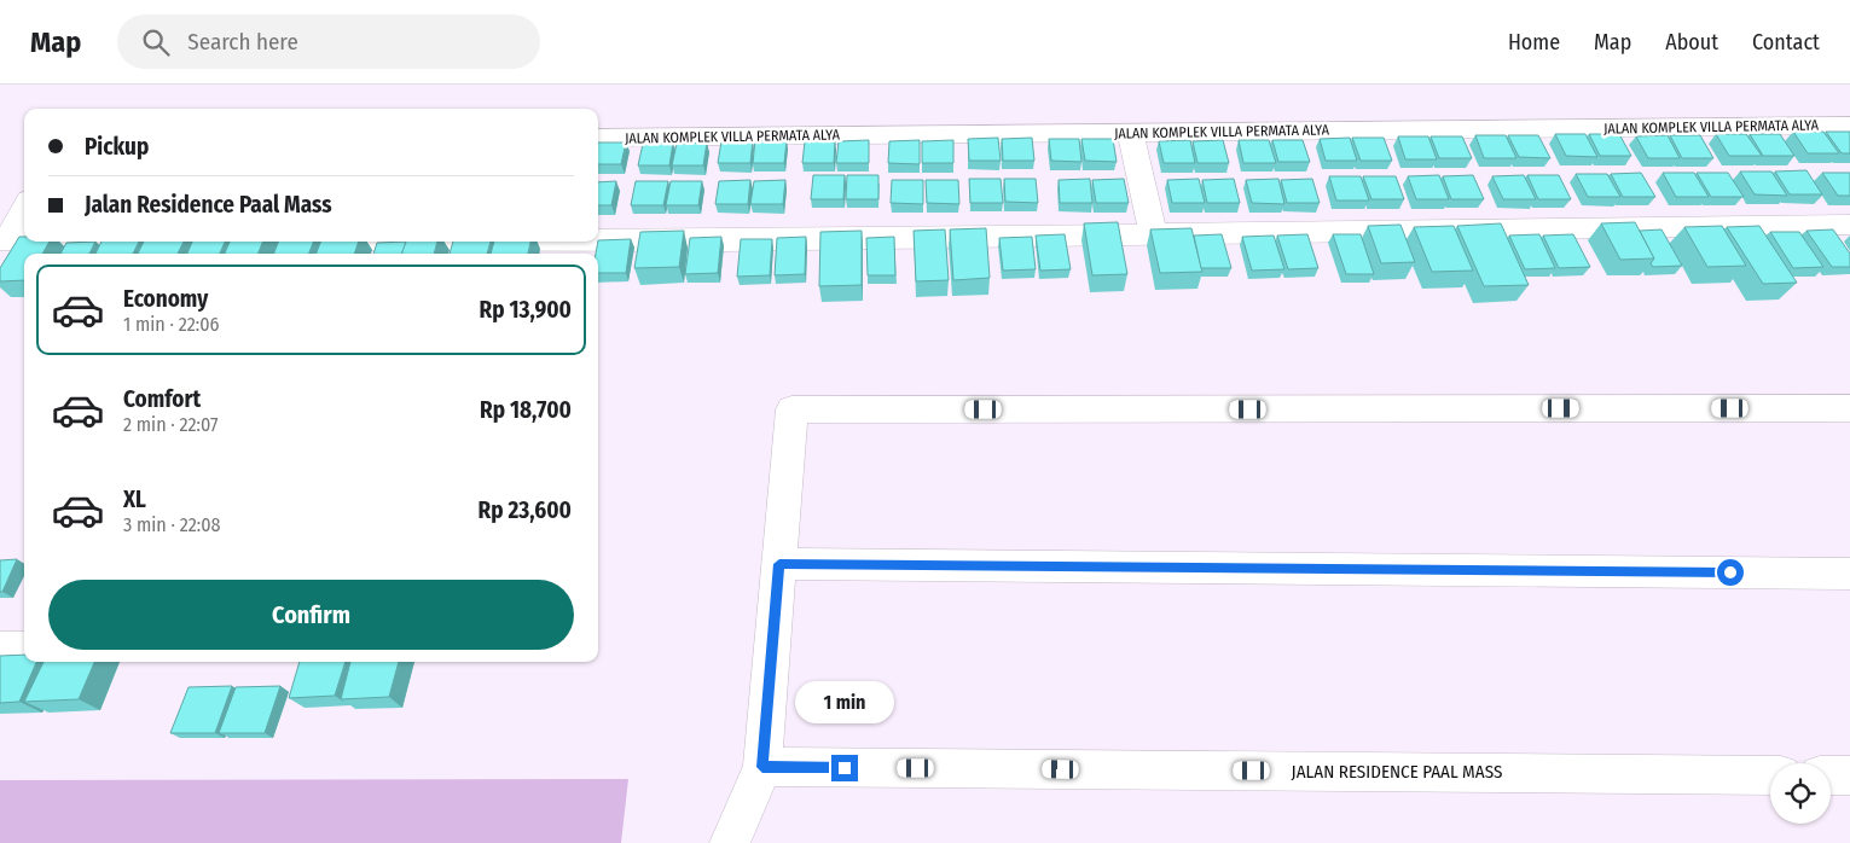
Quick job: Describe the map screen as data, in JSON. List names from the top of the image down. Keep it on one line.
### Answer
{"streets":{"street":["JALAN KOMPLEK VILLA PERMATA ALYA","JALAN RESIDENCE PAAL MASS"]},"page":{"header":"Map","search":"Search here","nav":["Home","Map","About","Contact"],"banner":["Pickup","Jalan Residence Paal Mass"],"list":[{"name":"Economy","note":"1 min · 22:06","value":"Rp 13,900"},{"name":"Comfort","note":"2 min · 22:07","value":"Rp 18,700"},{"name":"XL","note":"3 min · 22:08","value":"Rp 23,600"}],"buttons":"Confirm","bubble":"1 min"}}
